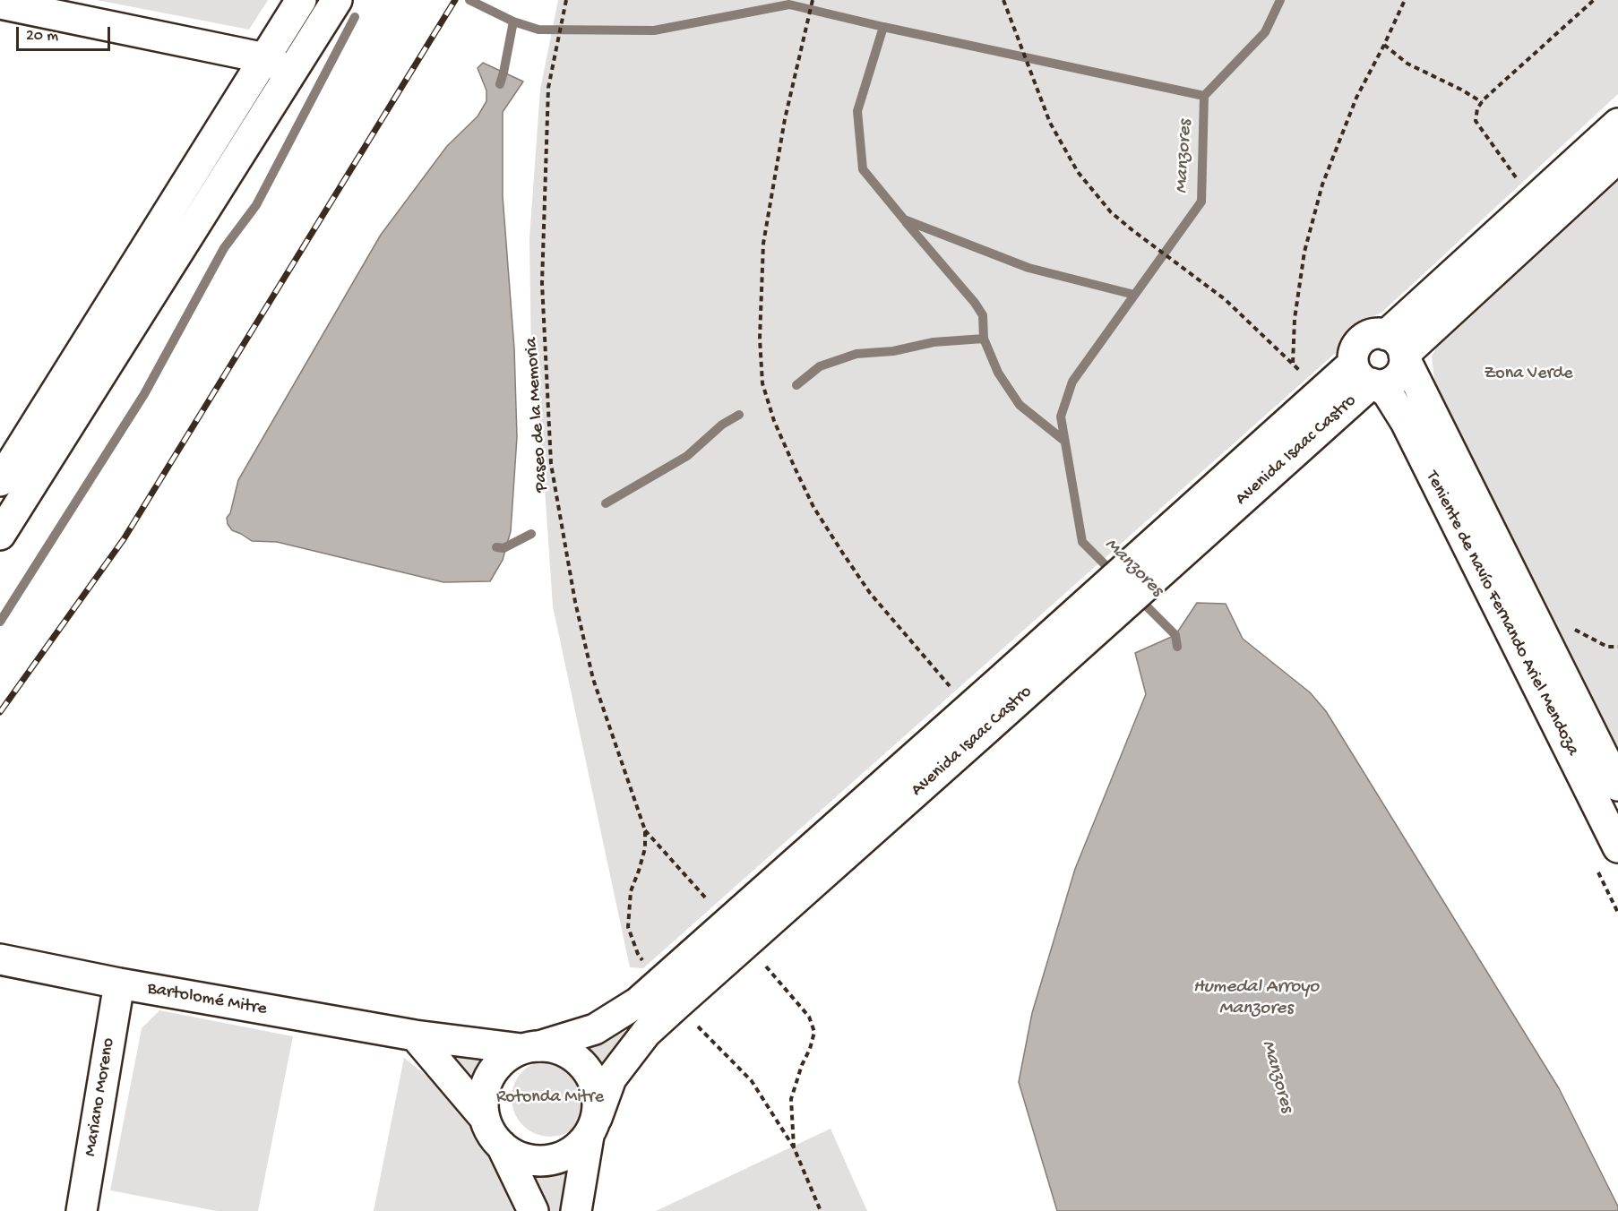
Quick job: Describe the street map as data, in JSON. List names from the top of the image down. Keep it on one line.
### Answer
{"streets":{"main road":["Avenida Isaac Castro","Teniente de navío Fernando Ariel Mendoza","Bartolomé Mitre","Mariano Moreno"],"path":["Paseo de la Memoria"]},"crossings":[["Paseo de la Memoria","Avenida Isaac Castro"],["Avenida Isaac Castro","Teniente de navío Fernando Ariel Mendoza"],["Avenida Isaac Castro","Bartolomé Mitre"],["Bartolomé Mitre","Mariano Moreno"]],"water":["Manzores","Humedal Arroyo Manzores"],"parks":["Zona Verde","Rotonda Mitre"],"scale_bar":"20 m"}
